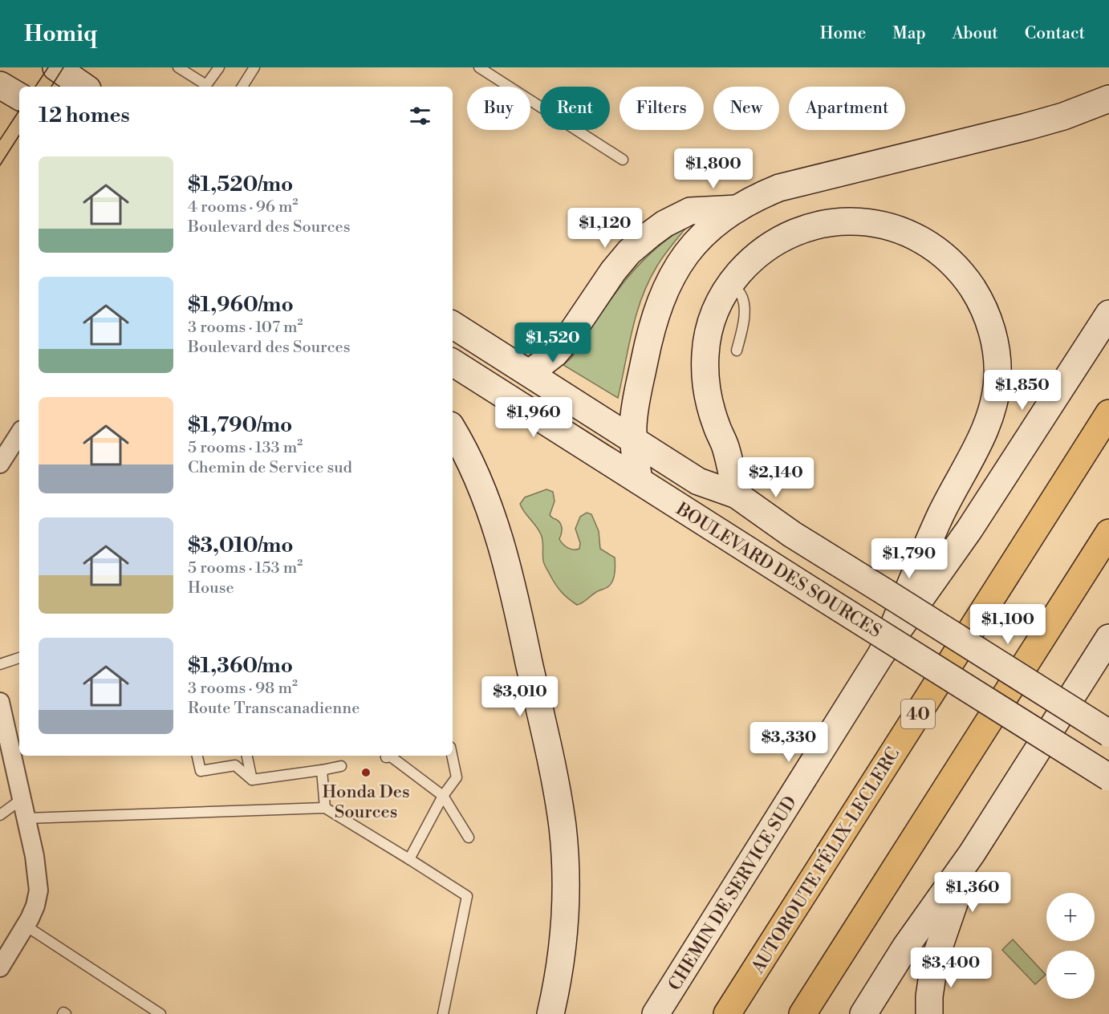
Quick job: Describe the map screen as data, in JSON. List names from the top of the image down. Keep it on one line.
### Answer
{"streets":{"highway":["40","AUTOROUTE FÉLIX-LECLERC"],"main road":["BOULEVARD DES SOURCES","CHEMIN DE SERVICE SUD"]},"places":["Honda Des Sources"],"page":{"header":"Homiq","nav":["Home","Map","About","Contact"],"chip":["Buy","Rent","Filters","New","Apartment"],"heading":"12 homes","list":[{"name":"$1,520/mo","note":"4 rooms · 96 m² · Boulevard des Sources"},{"name":"$1,960/mo","note":"3 rooms · 107 m² · Boulevard des Sources"},{"name":"$1,790/mo","note":"5 rooms · 133 m² · Chemin de Service sud"},{"name":"$3,010/mo","note":"5 rooms · 153 m² · House"},{"name":"$1,360/mo","note":"3 rooms · 98 m² · Route Transcanadienne"}],"price":["$1,800","$1,120","$1,520","$1,850","$1,960","$2,140","$1,790","$1,100","$3,010","$3,330","$1,360","$3,400"],"map_buttons":["+","−"]}}
